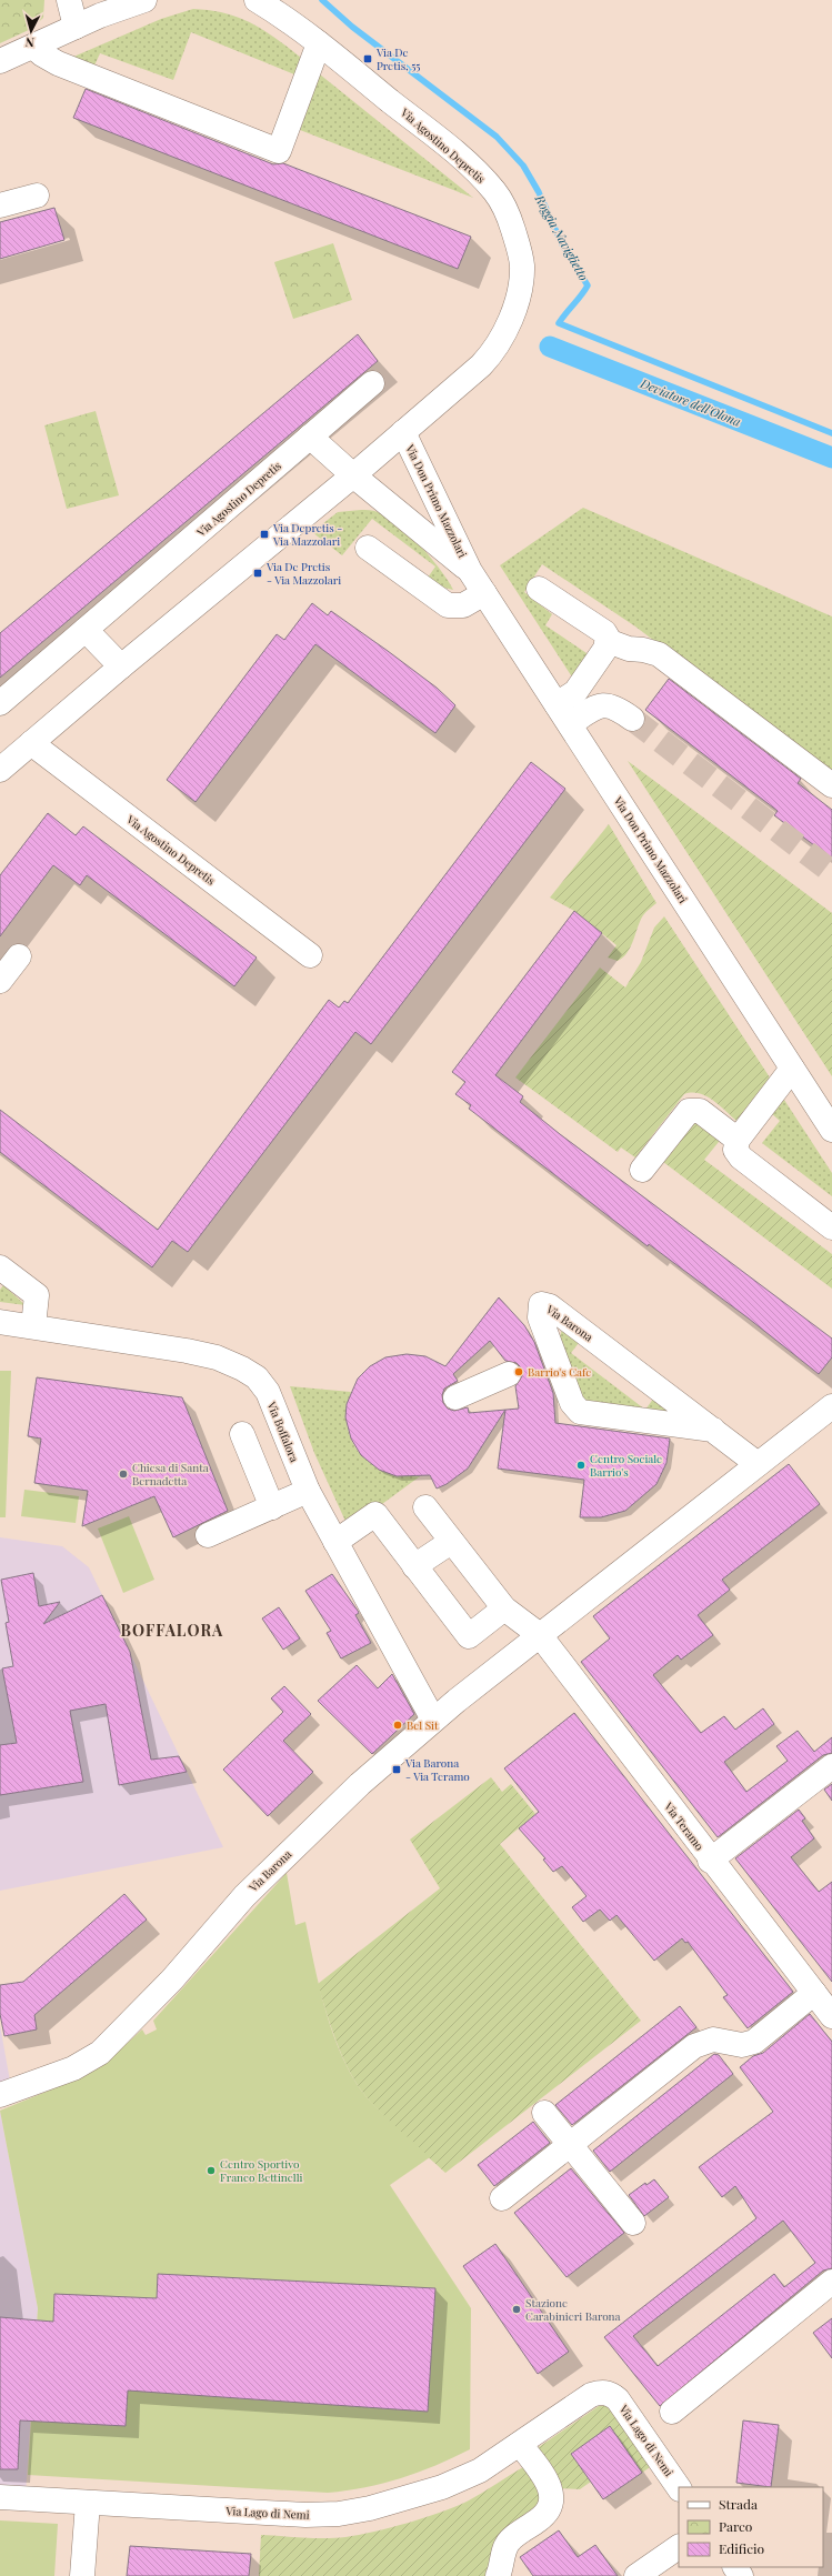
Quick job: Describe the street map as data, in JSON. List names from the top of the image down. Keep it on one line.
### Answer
{"streets":{"street":["Via Agostino Depretis","Via Don Primo Mazzolari","Via Barona","Via Boffalora","Via Teramo","Via Lago di Nemi"]},"crossings":[["Via Agostino Depretis","Via Don Primo Mazzolari"],["Via Barona","Via Boffalora"],["Via Barona","Via Teramo"]],"districts":["BOFFALORA"],"water":["Roggia Naviglietto","Deviatore dell'Olona"],"places":{"transit":["Via De Pretis, 55","Via Depretis - Via Mazzolari","Via De Pretis - Via Mazzolari","Via Barona - Via Teramo"],"other":["Barrio's Cafe","Centro Sociale Barrio's","Chiesa di Santa Bernadetta","Bel Sit","Centro Sportivo Franco Bettinelli","Stazione Carabinieri Barona"]},"legend":["Strada","Parco","Edificio"],"north":"bottom"}
